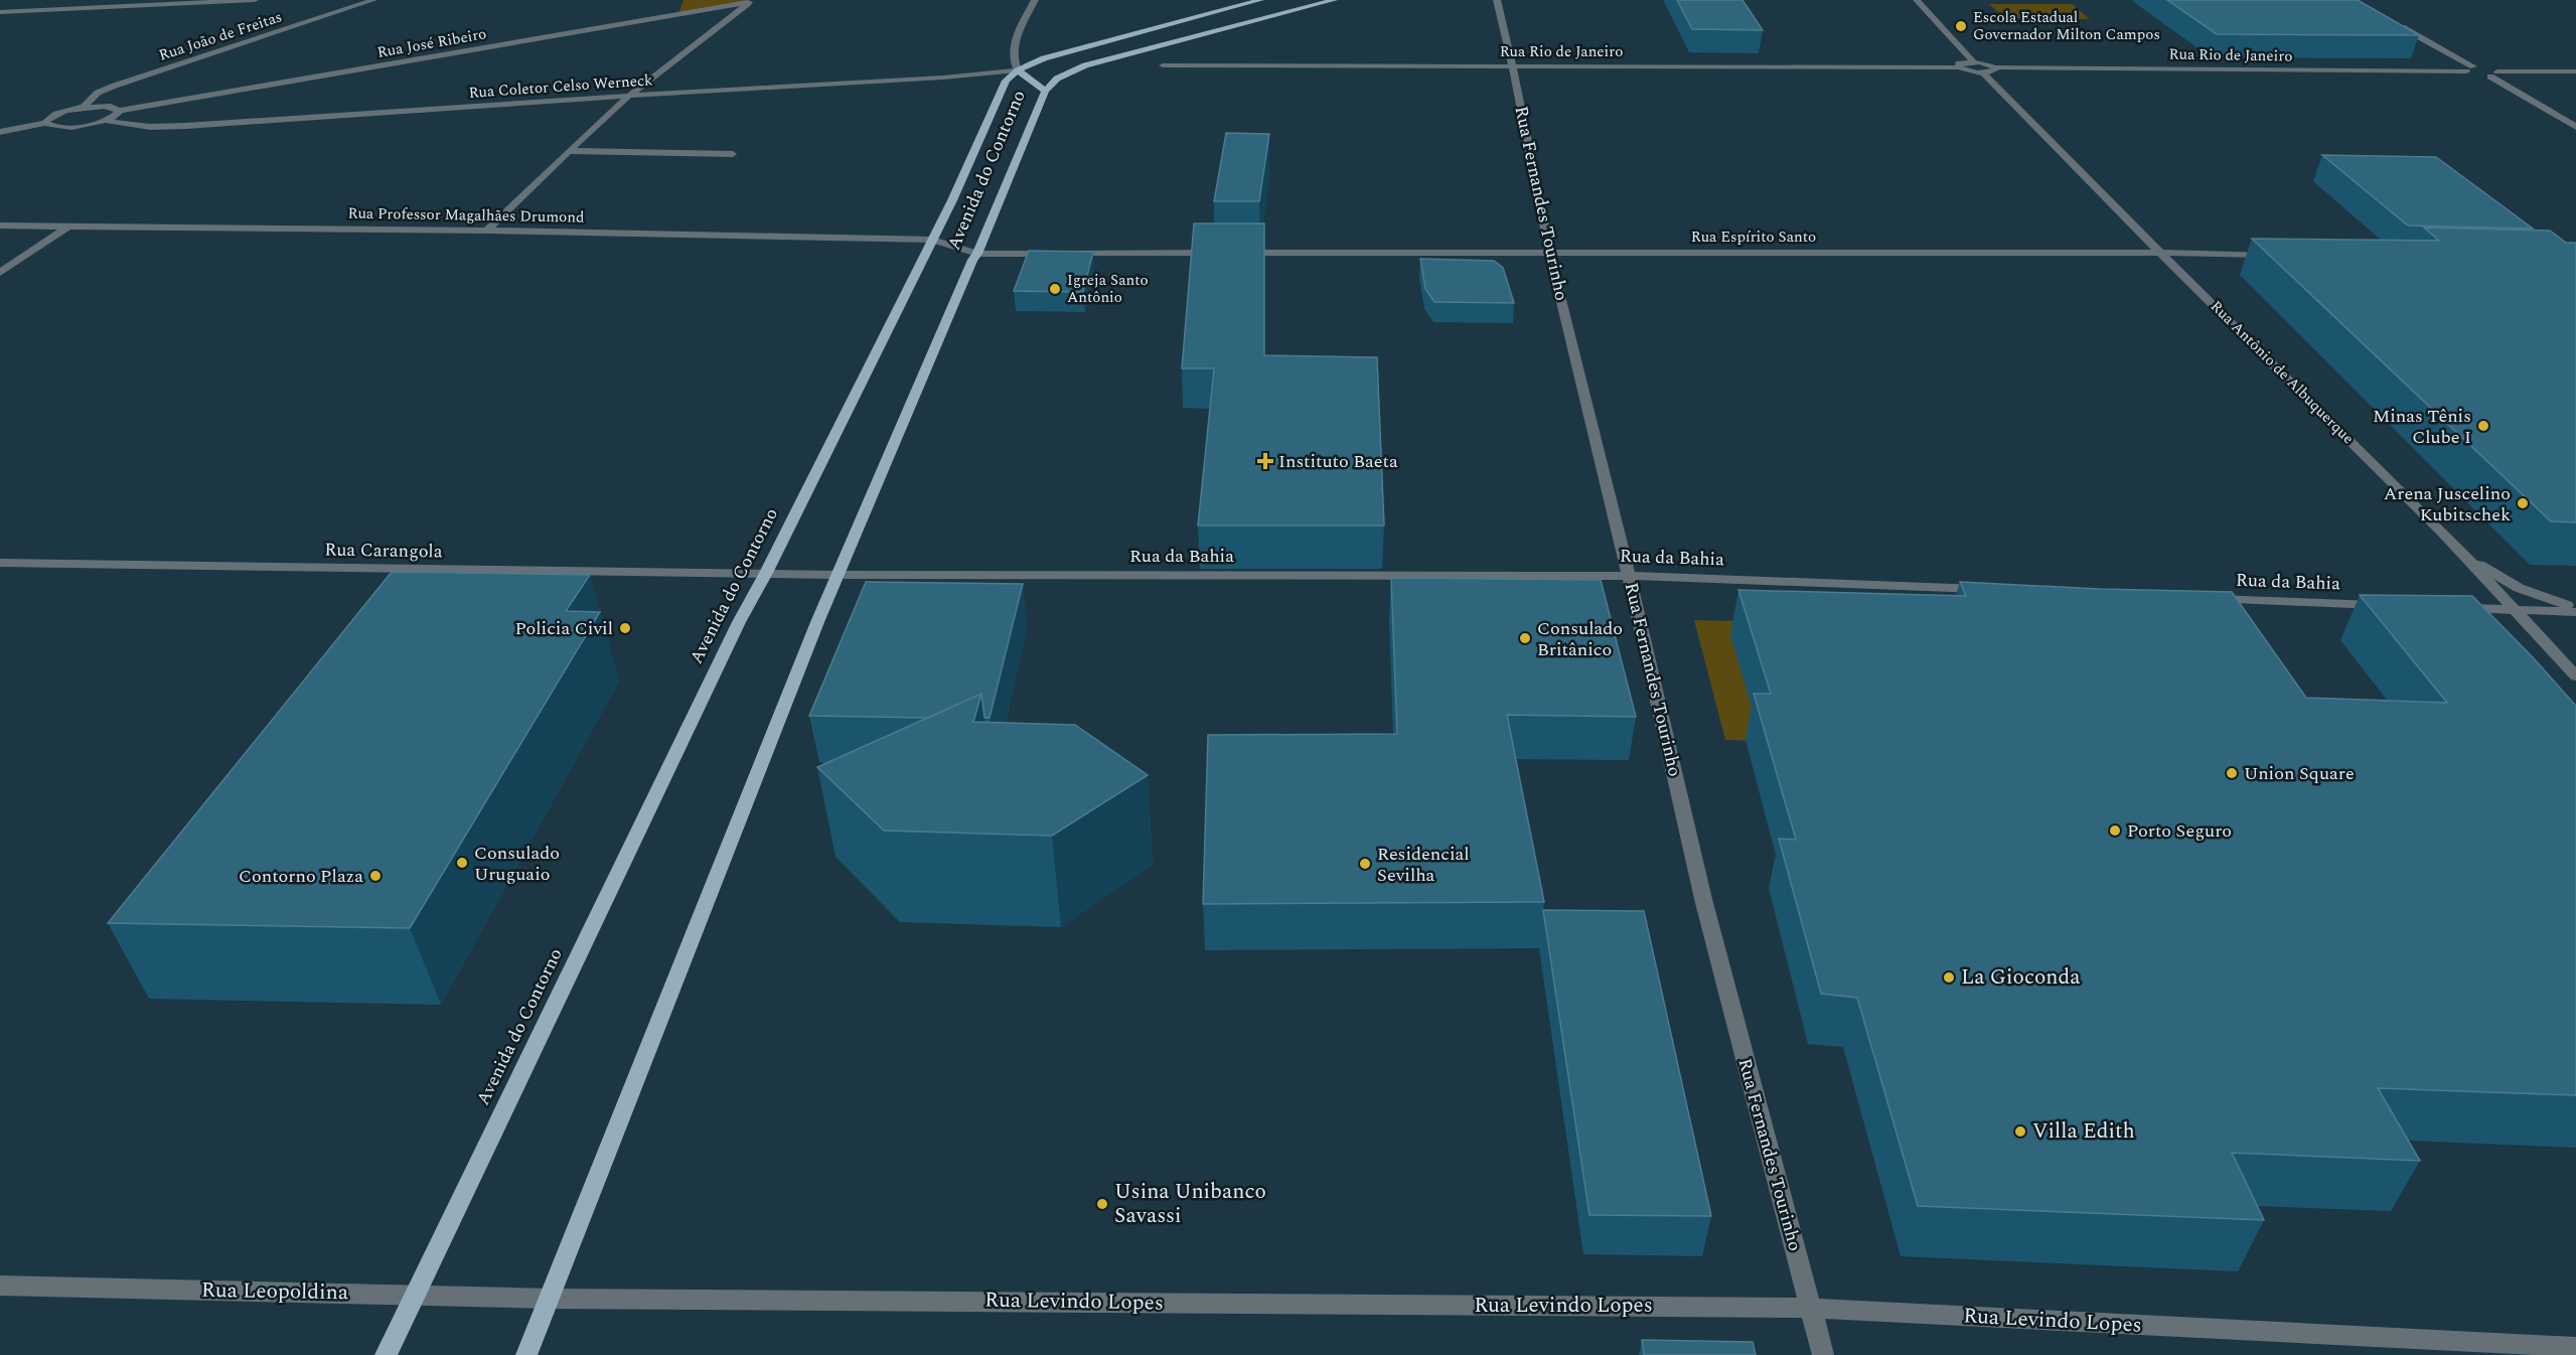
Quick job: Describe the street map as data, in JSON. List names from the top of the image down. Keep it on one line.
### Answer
{"streets":{"main road":["Avenida do Contorno"],"street":["Rua João de Freitas","Rua José Ribeiro","Rua Rio de Janeiro","Rua Coletor Celso Werneck","Rua Fernandes Tourinho","Rua Professor Magalhães Drumond","Rua Espírito Santo","Rua Antônio de Albuquerque","Rua Carangola","Rua da Bahia","Rua Leopoldina","Rua Levindo Lopes"]},"crossings":[["Rua Rio de Janeiro","Rua Fernandes Tourinho"],["Rua Coletor Celso Werneck","Avenida do Contorno"],["Avenida do Contorno","Rua Professor Magalhães Drumond"],["Avenida do Contorno","Rua Espírito Santo"],["Avenida do Contorno","Rua Carangola"],["Avenida do Contorno","Rua da Bahia"],["Avenida do Contorno","Rua Leopoldina"],["Avenida do Contorno","Rua Levindo Lopes"],["Rua Fernandes Tourinho","Rua Espírito Santo"],["Rua Fernandes Tourinho","Rua da Bahia"],["Rua Fernandes Tourinho","Rua Levindo Lopes"],["Rua Professor Magalhães Drumond","Rua Espírito Santo"],["Rua Espírito Santo","Rua Antônio de Albuquerque"],["Rua Carangola","Rua da Bahia"],["Rua Leopoldina","Rua Levindo Lopes"]],"places":{"other":["Escola Estadual Governador Milton Campos","Igreja Santo Antônio","Minas Tênis Clube I","Arena Juscelino Kubitschek","Policia Civil","Consulado Britânico","Union Square","Porto Seguro","Consulado Uruguaio","Residencial Sevilha","Contorno Plaza","La Gioconda","Villa Edith","Usina Unibanco Savassi"],"health":["Instituto Baeta"]}}
